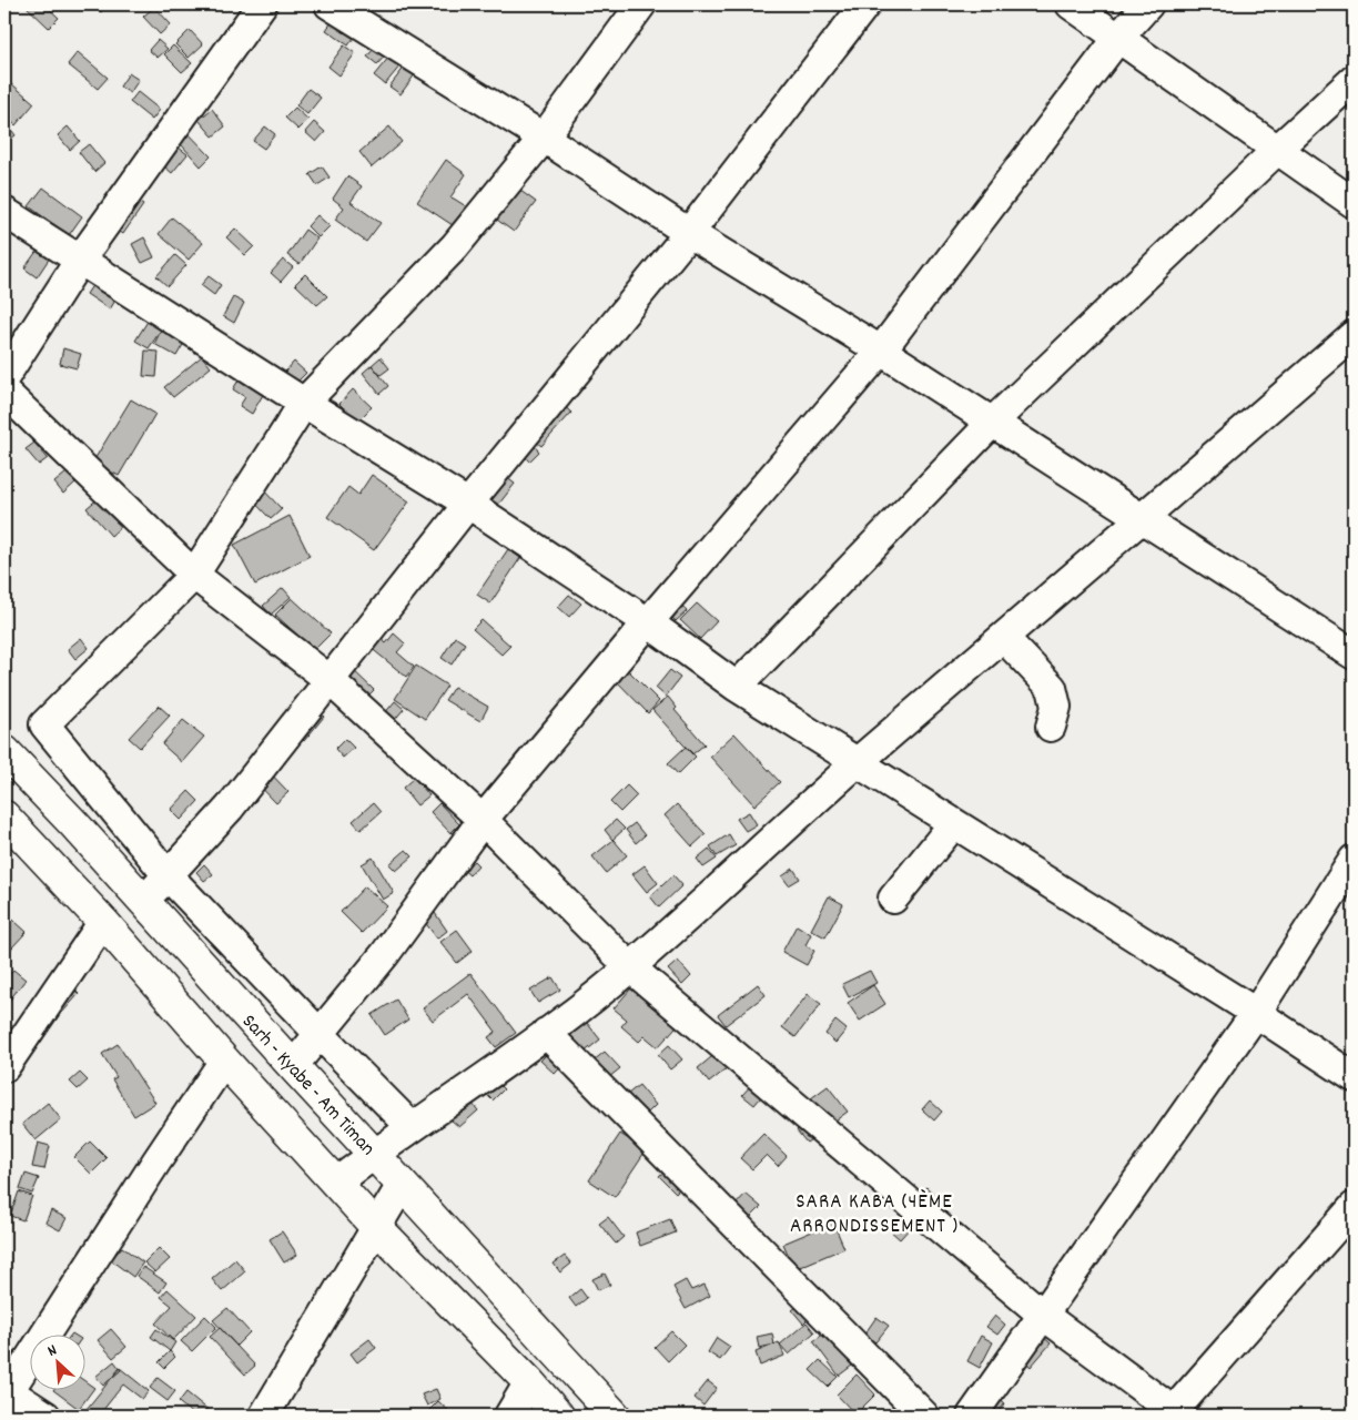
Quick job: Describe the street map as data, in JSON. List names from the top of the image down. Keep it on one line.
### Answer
{"streets":{"highway":["Sarh - Kyabe - Am Timan"]},"districts":["SARA KABA (4ÈME ARRONDISSEMENT )"],"north":"top left"}
